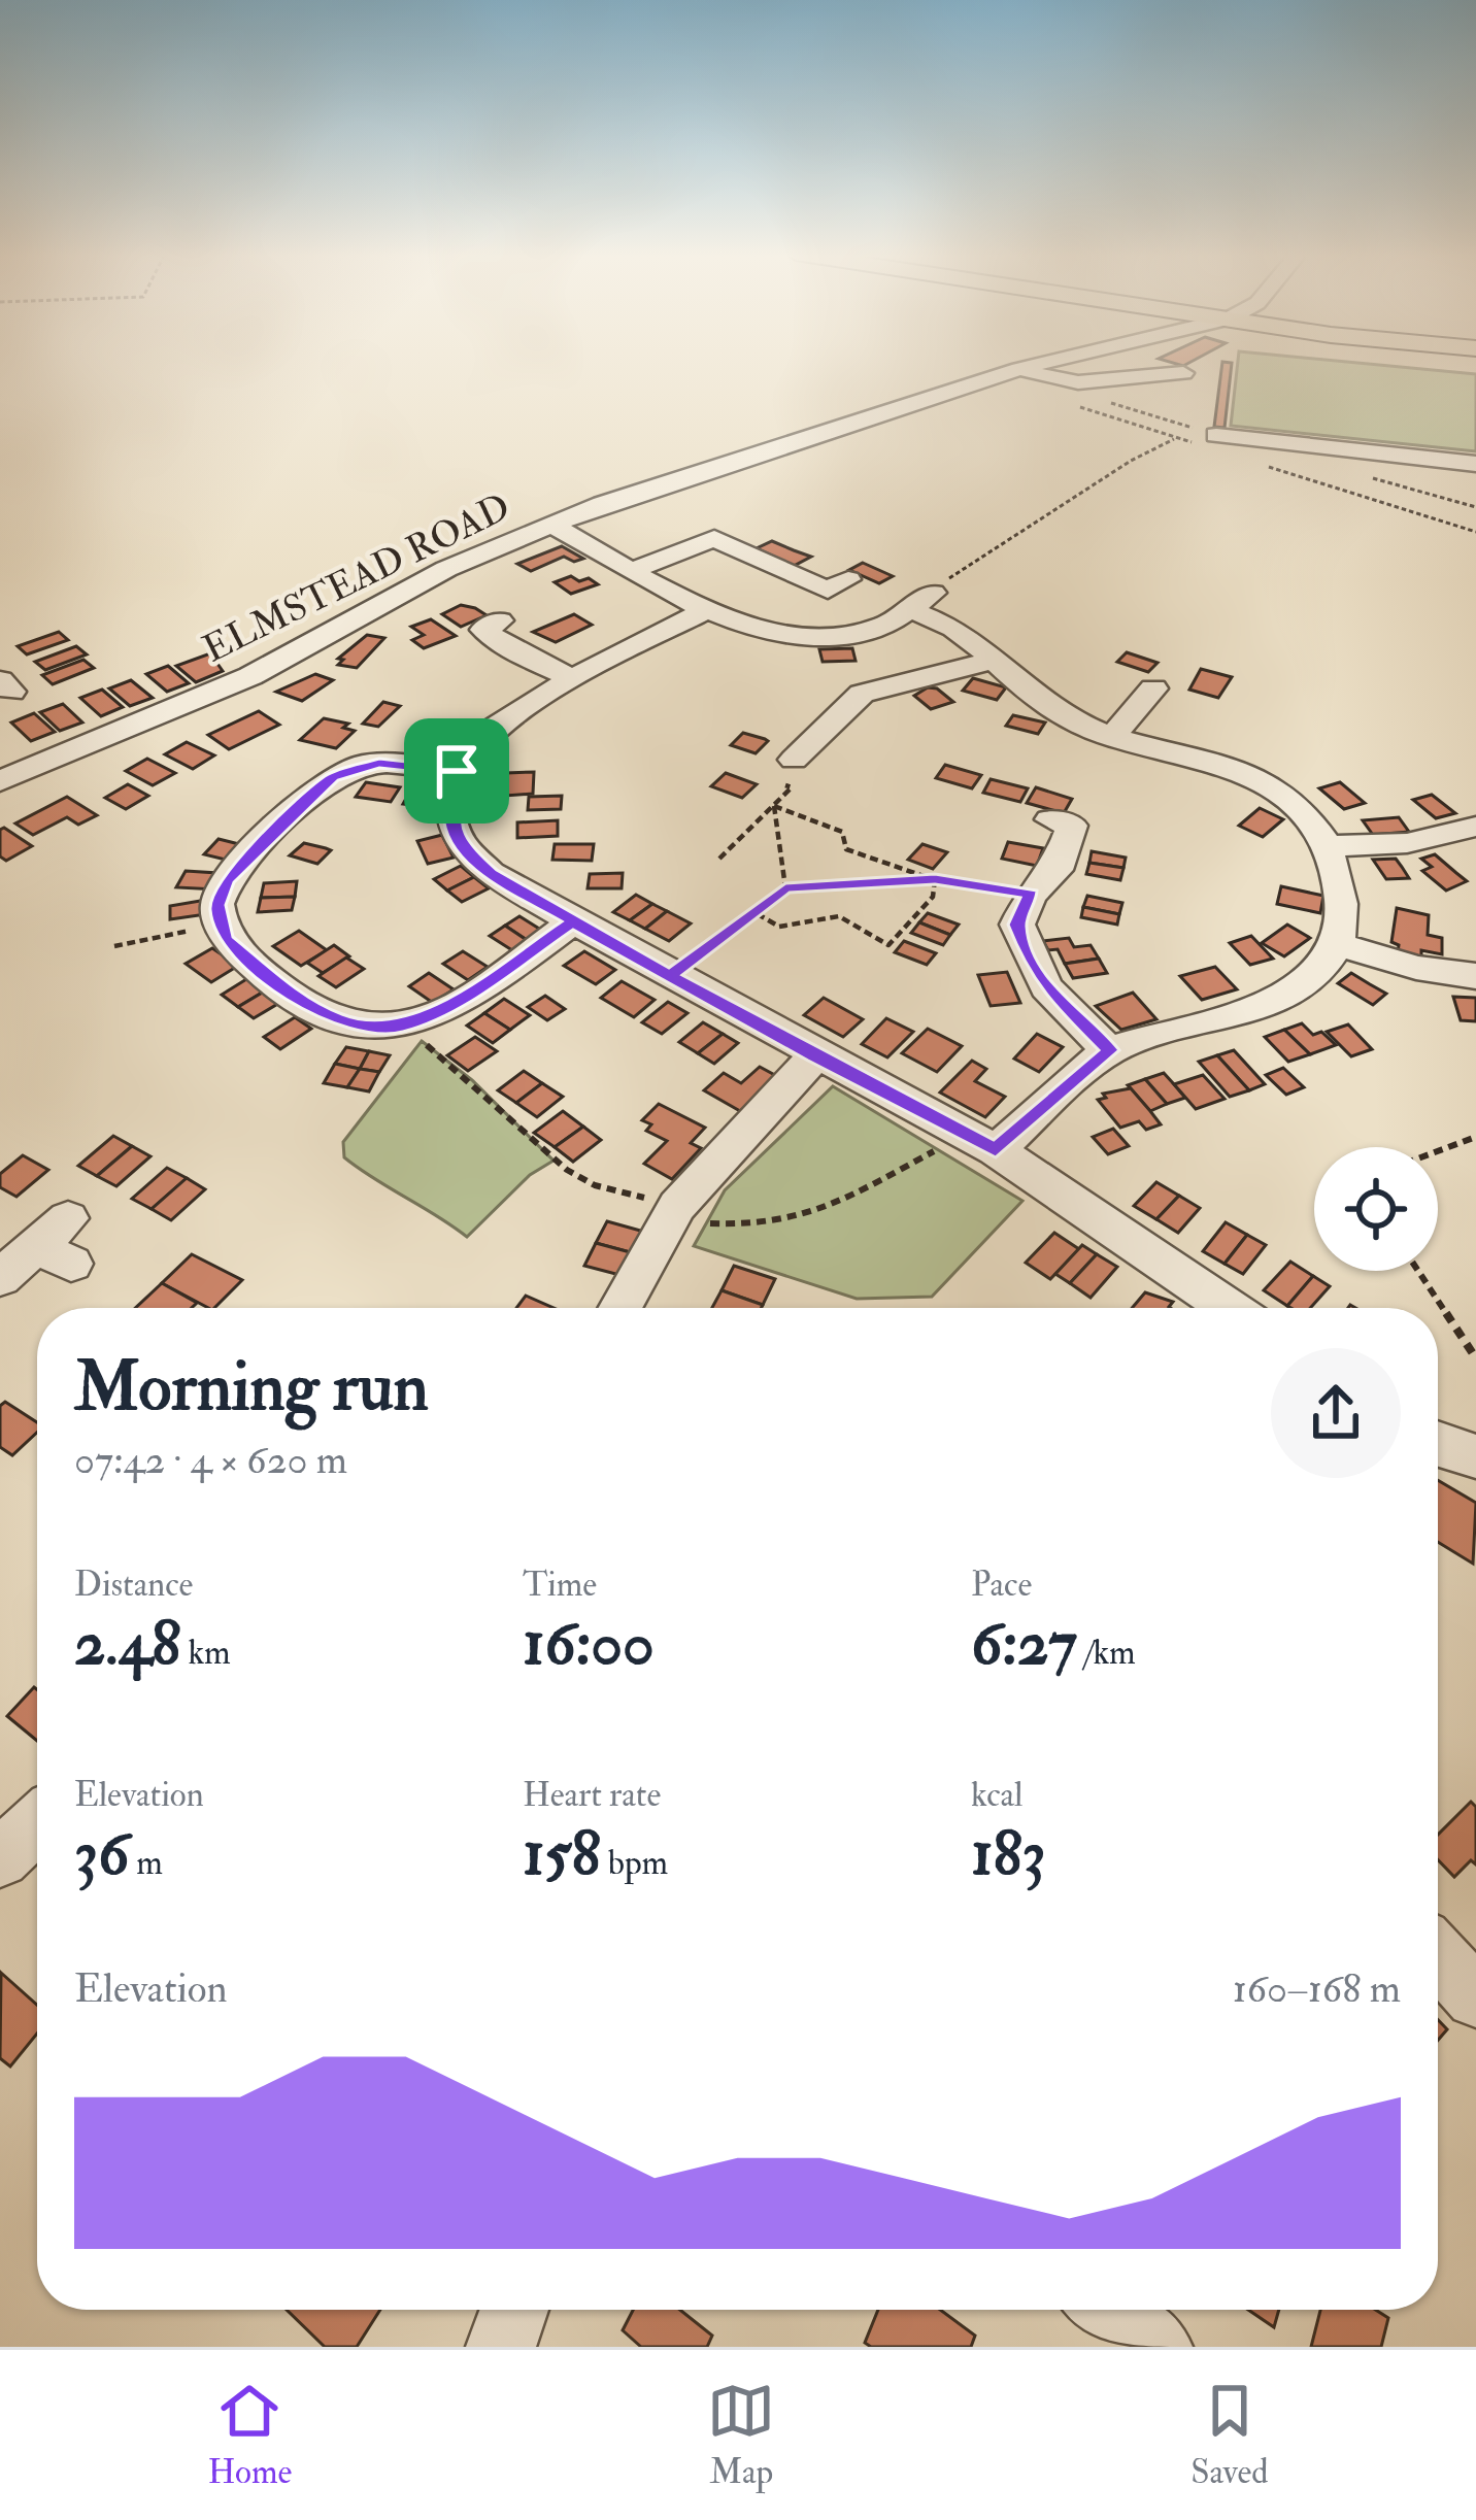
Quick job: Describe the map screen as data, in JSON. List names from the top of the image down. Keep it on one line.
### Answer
{"streets":{"street":["ELMSTEAD ROAD"]},"page":{"heading":["Morning run","07:42 · 4 × 620 m"],"stats":[["Distance","2.48 km"],["Time","16:00"],["Pace","6:27 /km"],["Elevation","36 m"],["Heart rate","158 bpm"],["kcal","183"]],"chart":["Elevation","160–168 m"],"tabs":["Home","Map","Saved"]}}
